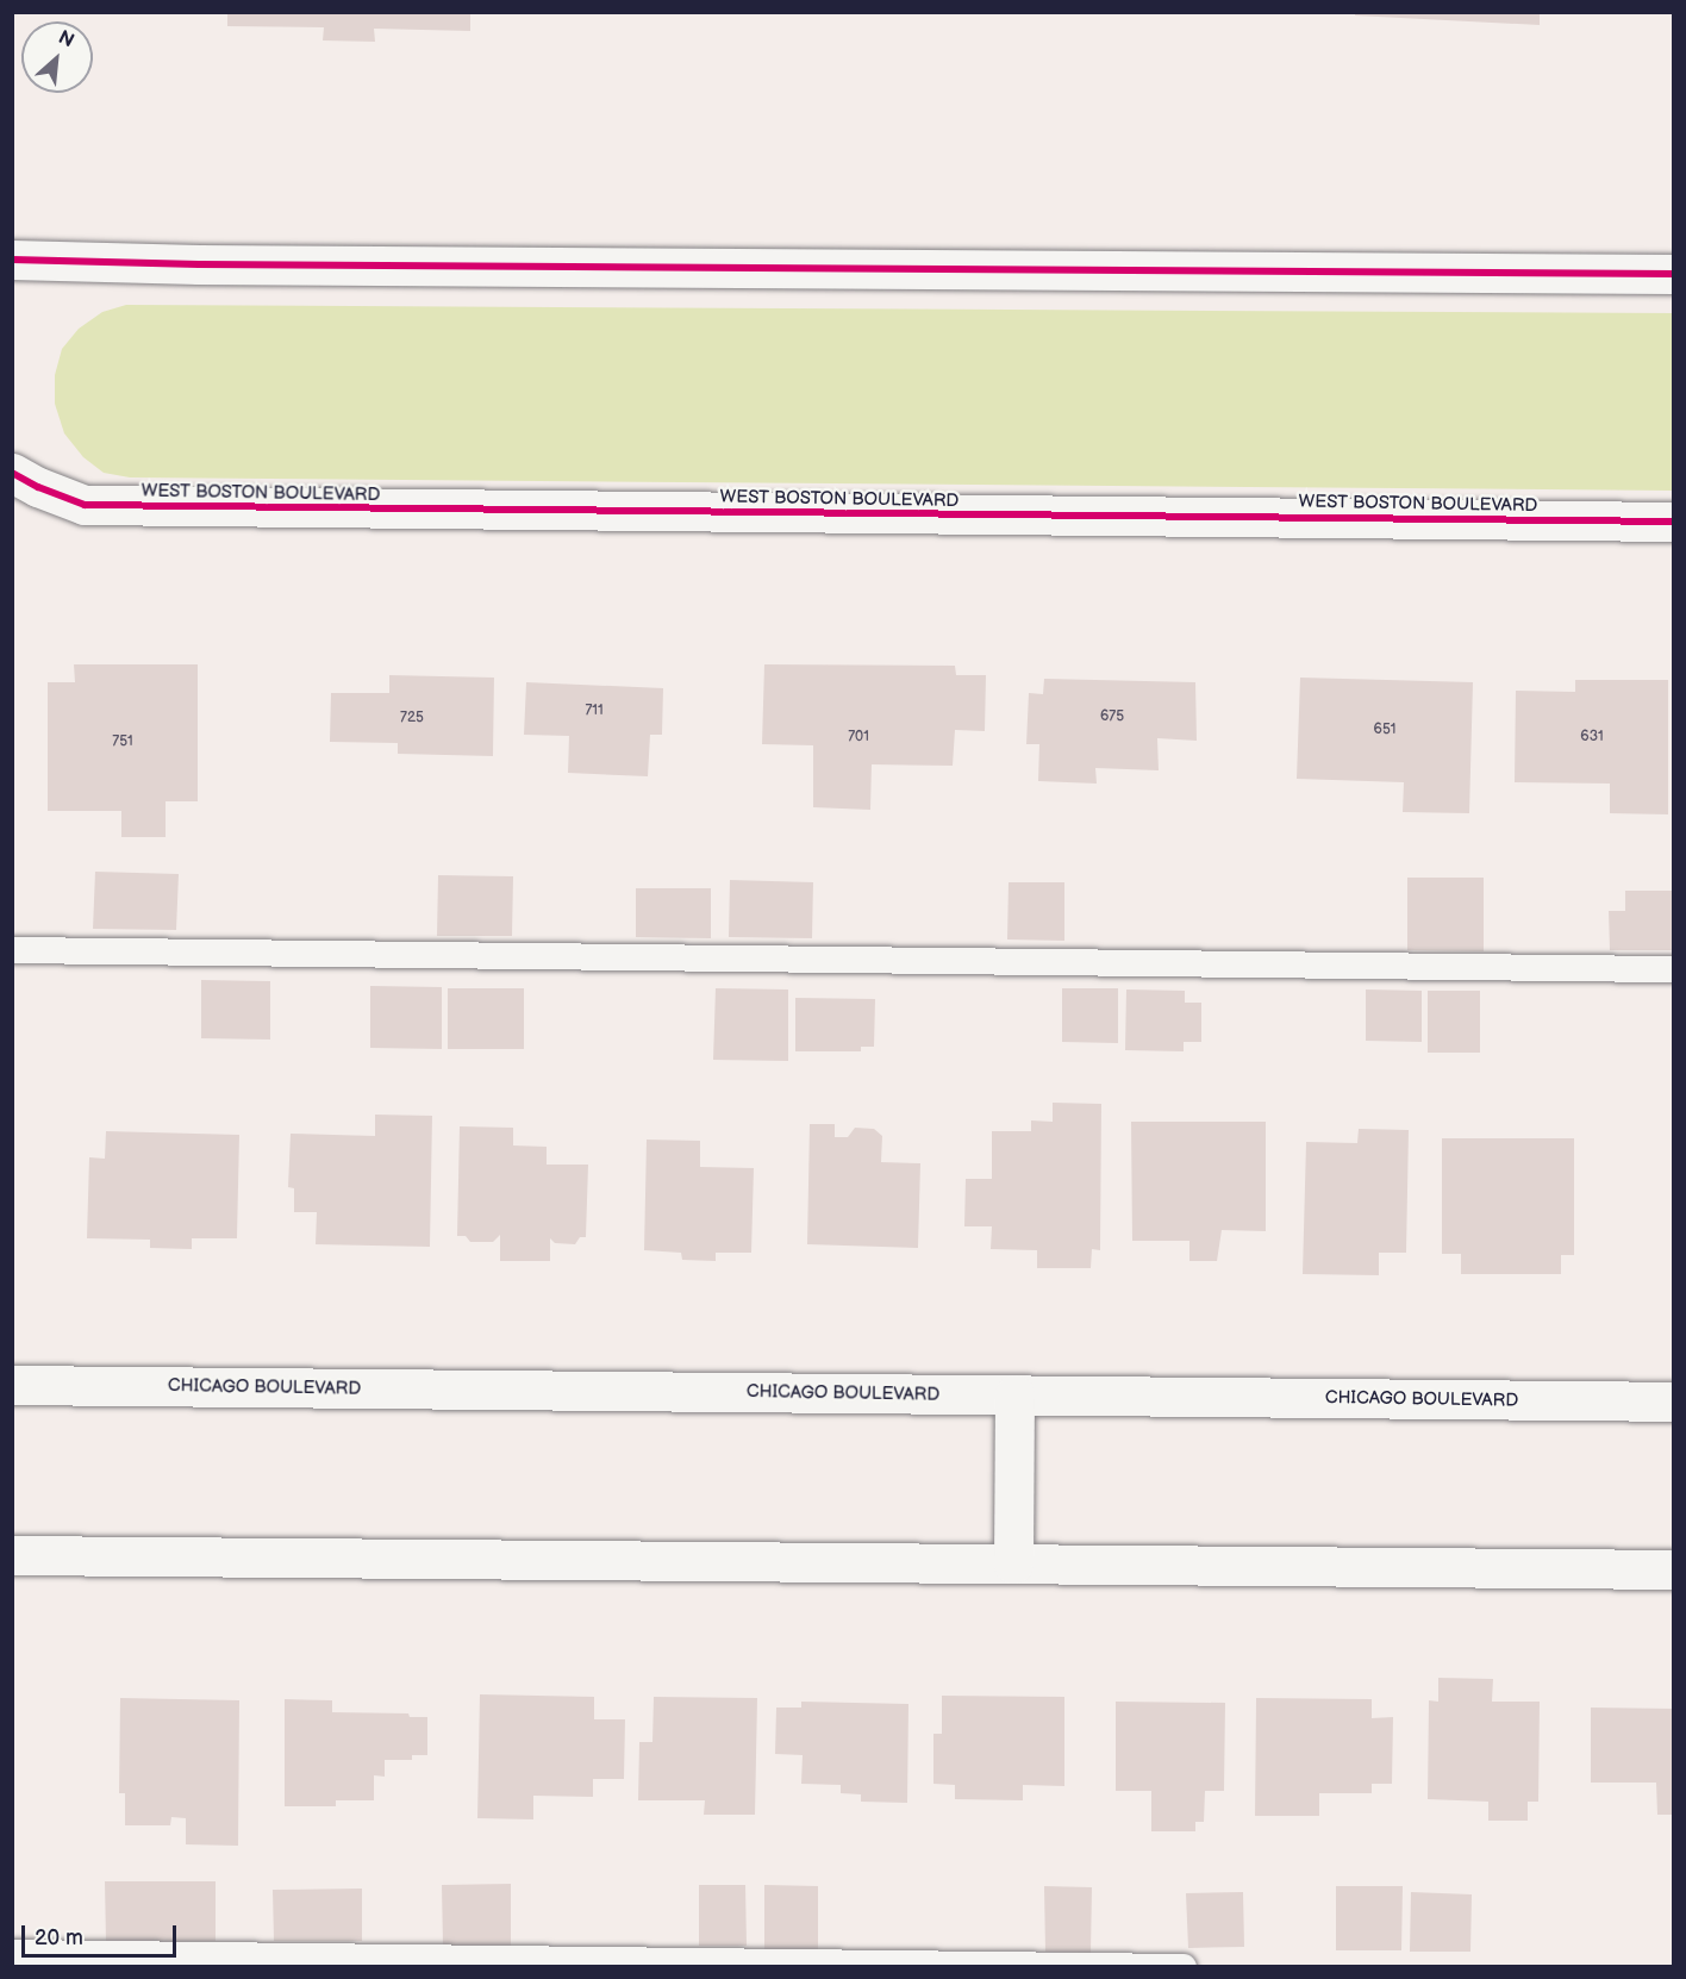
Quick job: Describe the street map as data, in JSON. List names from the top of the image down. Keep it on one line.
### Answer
{"streets":{"street":["WEST BOSTON BOULEVARD","CHICAGO BOULEVARD"]},"house_numbers":["711","675","725","651","701","631","751"],"scale_bar":"20 m","north":"top right"}
